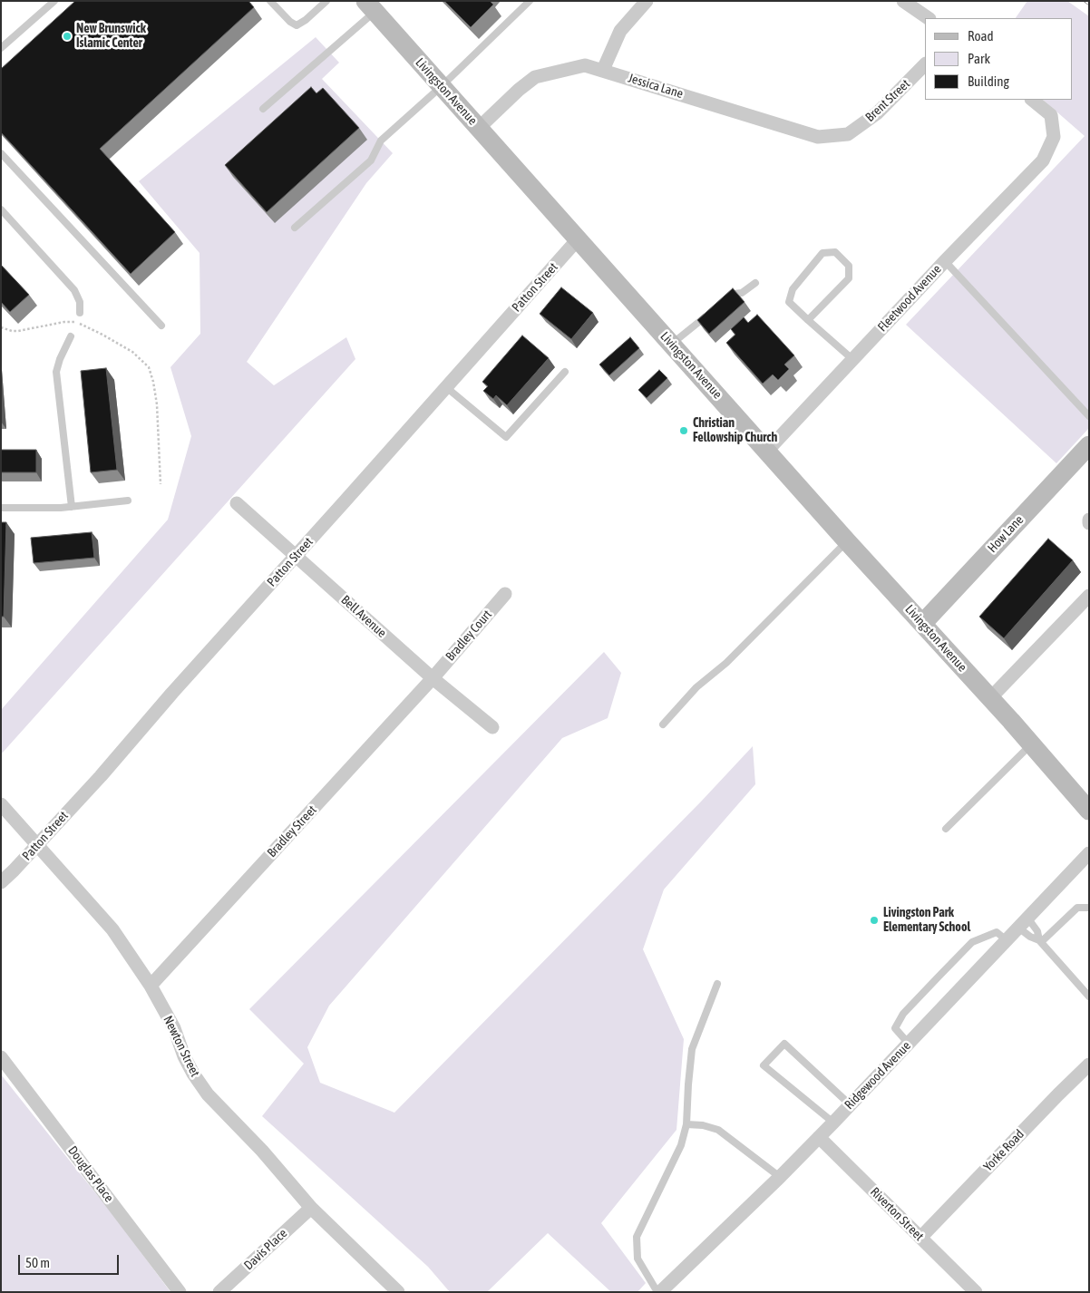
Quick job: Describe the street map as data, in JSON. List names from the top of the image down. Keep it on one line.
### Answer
{"streets":{"main road":["Livingston Avenue","How Lane"],"street":["Jessica Lane","Brent Street","Patton Street","Fleetwood Avenue","Bell Avenue","Bradley Court","Bradley Street","Newton Street","Ridgewood Avenue","Yorke Road","Douglas Place","Riverton Street","Davis Place"]},"crossings":[["Jessica Lane","Livingston Avenue"],["Jessica Lane","Brent Street"],["Livingston Avenue","Patton Street"],["Livingston Avenue","Fleetwood Avenue"],["Livingston Avenue","How Lane"],["Patton Street","Bell Avenue"],["Patton Street","Newton Street"],["Bell Avenue","Bradley Court"],["Bell Avenue","Bradley Street"],["Bradley Court","Bradley Street"],["Bradley Street","Newton Street"],["Newton Street","Davis Place"],["Ridgewood Avenue","Riverton Street"],["Yorke Road","Riverton Street"]],"places":["New Brunswick Islamic Center","Christian Fellowship Church","Livingston Park Elementary School"],"legend":["Road","Park","Building"],"scale_bar":"50 m"}
